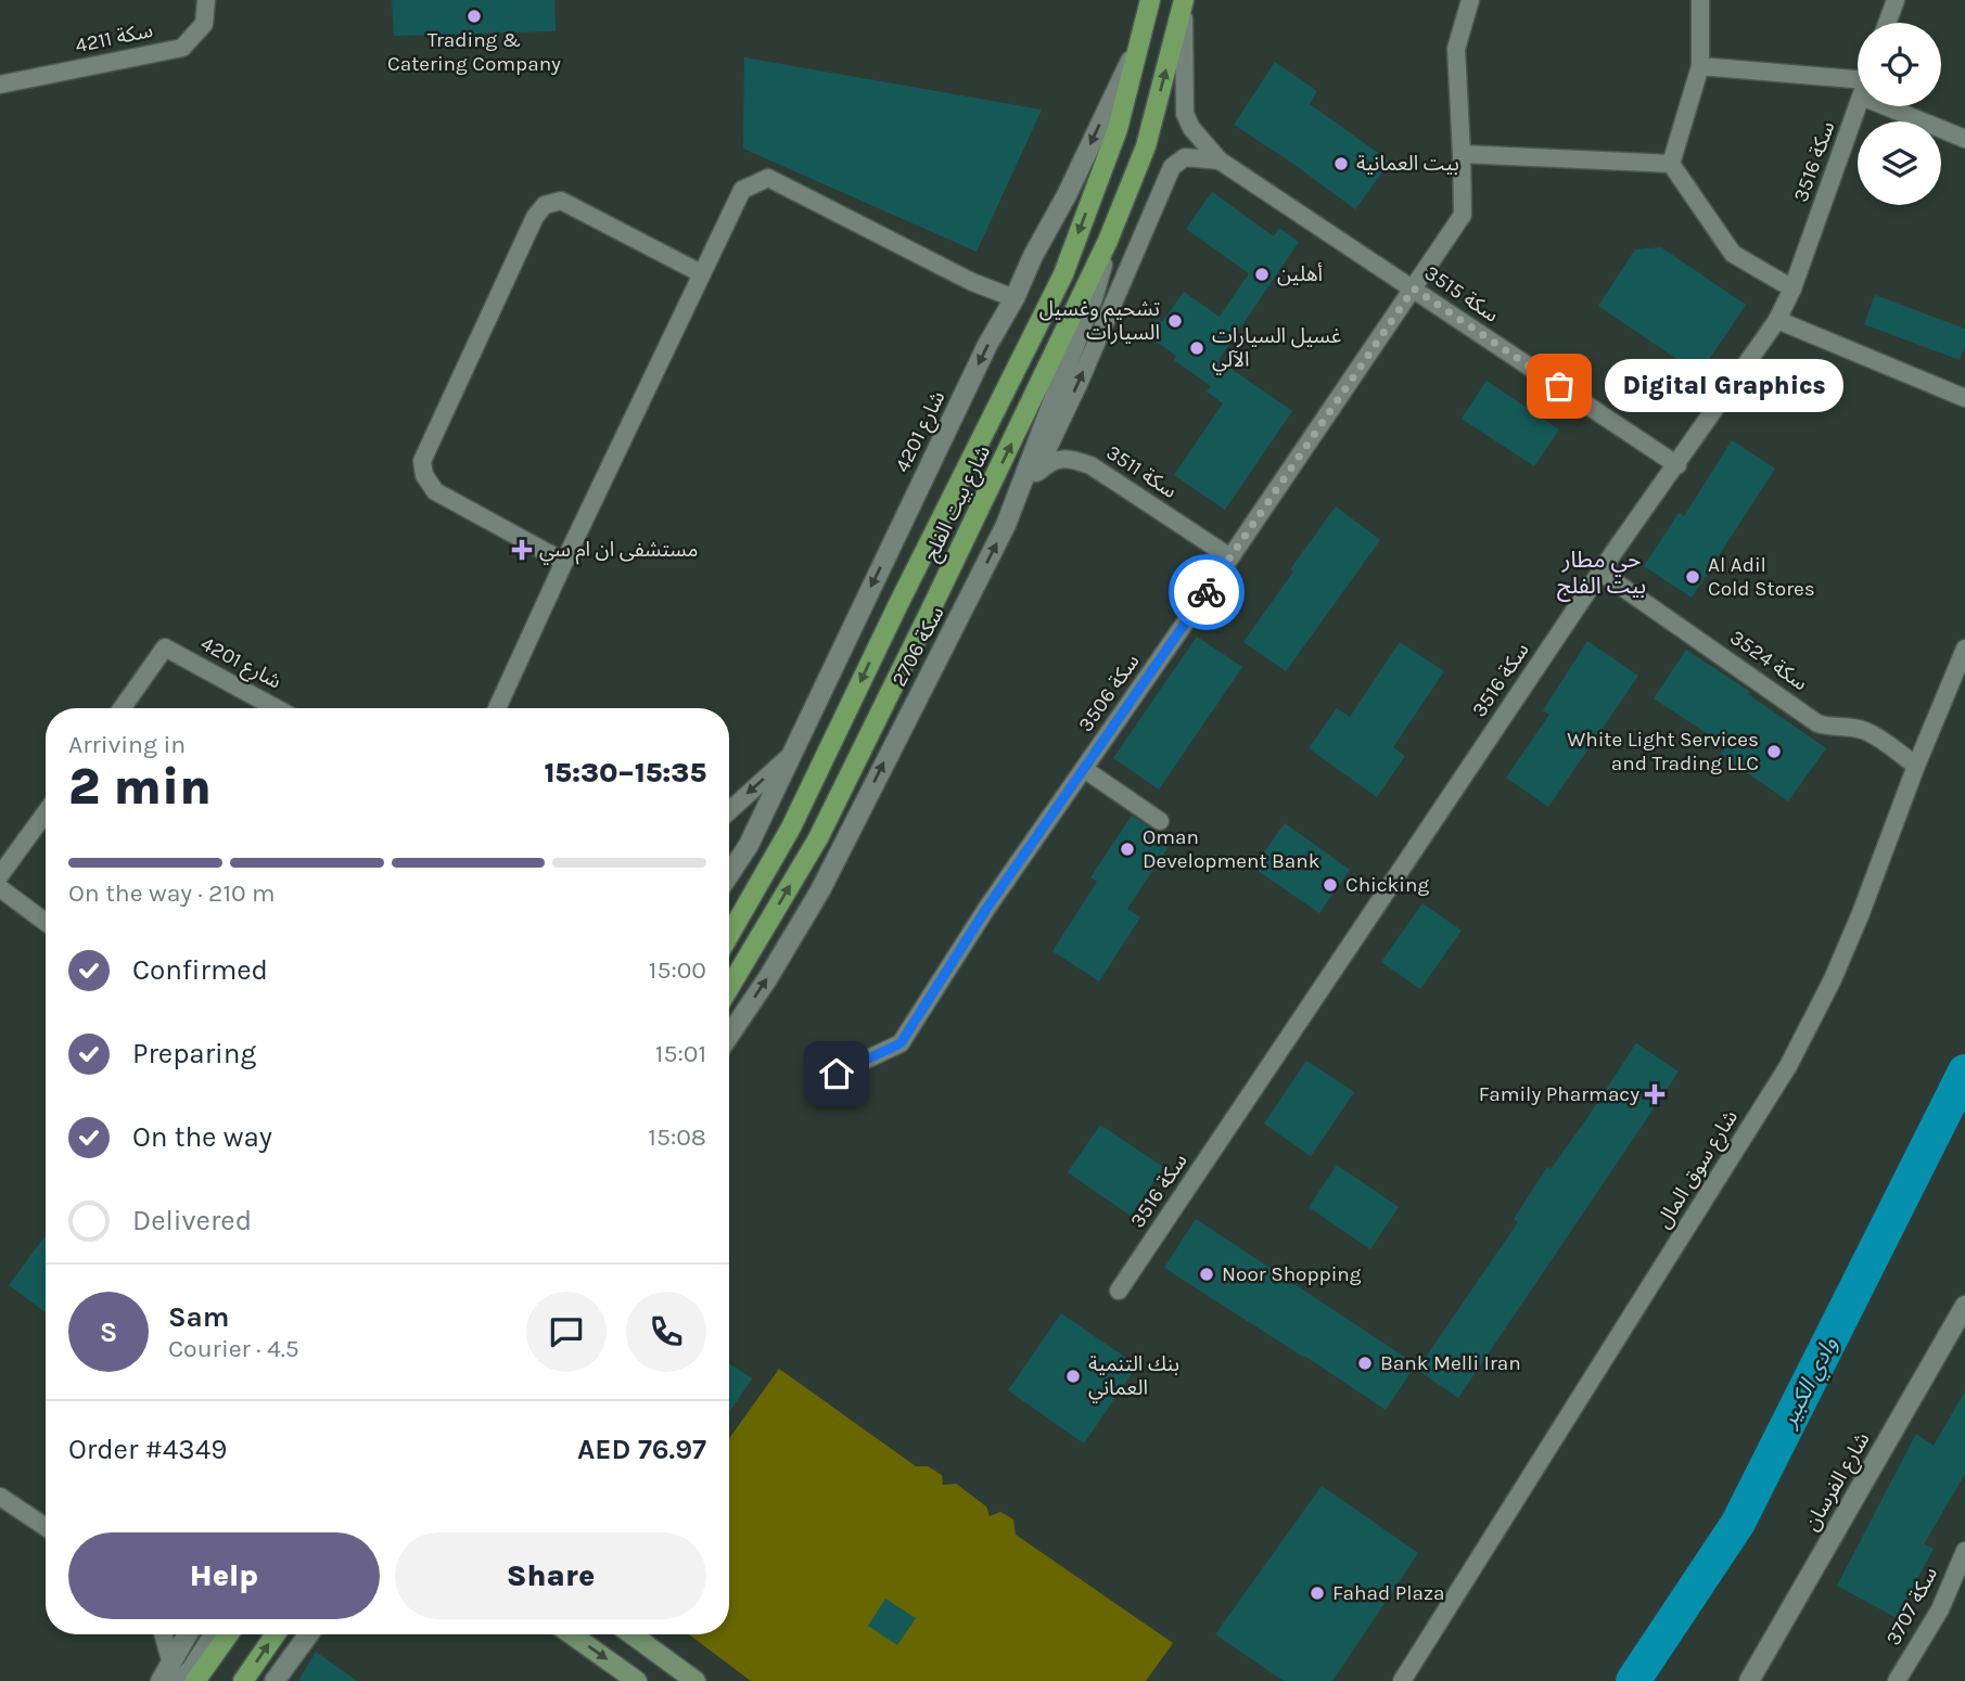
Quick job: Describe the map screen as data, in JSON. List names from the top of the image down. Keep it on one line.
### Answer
{"streets":{"main road":["شارع بيت الفلج"],"street":["سكة 4211","سكة 3516","سكة 3515","شارع 4201","سكة 3511","سكة 2706","سكة 3524","سكة 3506","شارع سوق المال","شارع الفرسان","سكة 3707"]},"crossings":[["سكة 3516","سكة 3515"],["سكة 3516","سكة 3524"],["سكة 3515","شارع بيت الفلج"],["سكة 3515","سكة 3506"],["شارع 4201","شارع بيت الفلج"],["سكة 3511","سكة 3506"],["شارع بيت الفلج","سكة 2706"],["سكة 3524","شارع سوق المال"]],"one_way":["سكة 2706"],"districts":["حي مطار بيت الفلج"],"water":["وادي الكبير"],"places":{"other":["Trading & Catering Company","بيت العمانية","أهلين","تشحيم وغسيل السيارات","غسيل السيارات الآلي","Digital Graphics","Al Adil Cold Stores","White Light Services and Trading LLC","Oman Development Bank","Chicking","Noor Shopping","Bank Melli Iran","بنك التنمية العماني","Fahad Plaza"],"health":["مستشفى ان ام سي","Family Pharmacy"]},"page":{"bubble":"Digital Graphics","heading":["2 min","Arriving in","15:30–15:35"],"panel":["Sam","Courier · 4.5","Order #4349","AED 76.97"],"bar":"On the way · 210 m","list":[["Confirmed","15:00"],["Preparing","15:01"],["On the way","15:08"],"Delivered"],"round":"S","buttons":["Help","Share"]}}
